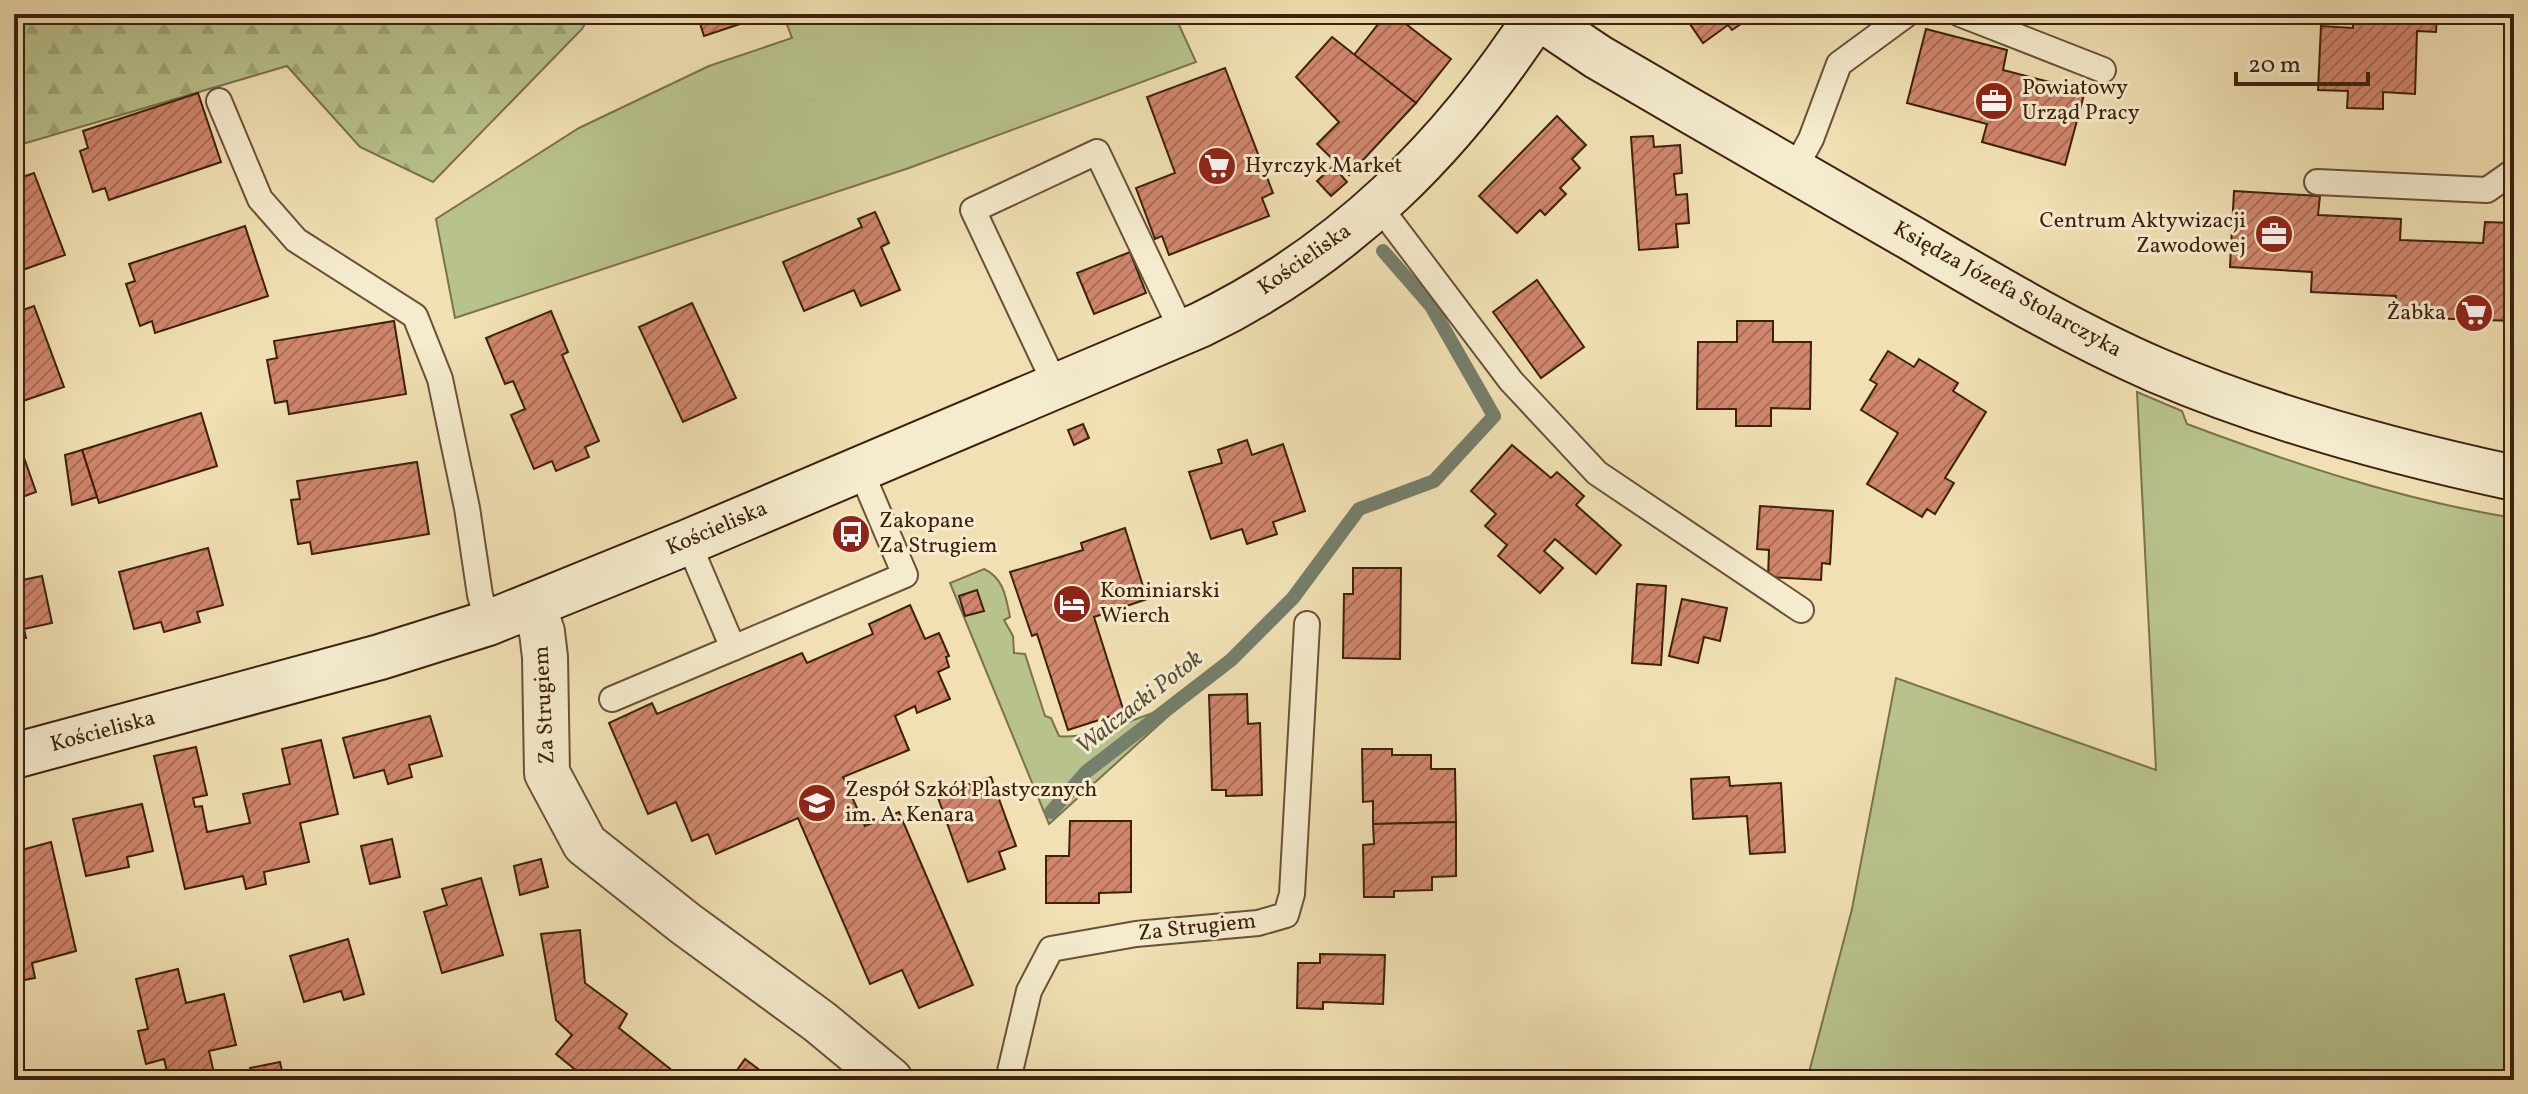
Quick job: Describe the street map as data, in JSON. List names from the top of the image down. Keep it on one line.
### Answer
{"streets":{"main road":["Kościeliska","Księdza Józefa Stolarczyka","Za Strugiem"]},"crossings":[["Kościeliska","Księdza Józefa Stolarczyka"],["Kościeliska","Za Strugiem"]],"water":["Walczacki Potok"],"places":{"office":["Powiatowy Urząd Pracy","Centrum Aktywizacji Zawodowej"],"supermarket":["Hyrczyk Market","Żabka"],"bus stop":["Zakopane Za Strugiem"],"hotel":["Kominiarski Wierch"],"school or university":["Zespół Szkół Plastycznych im. A. Kenara"]},"scale_bar":"20 m"}
